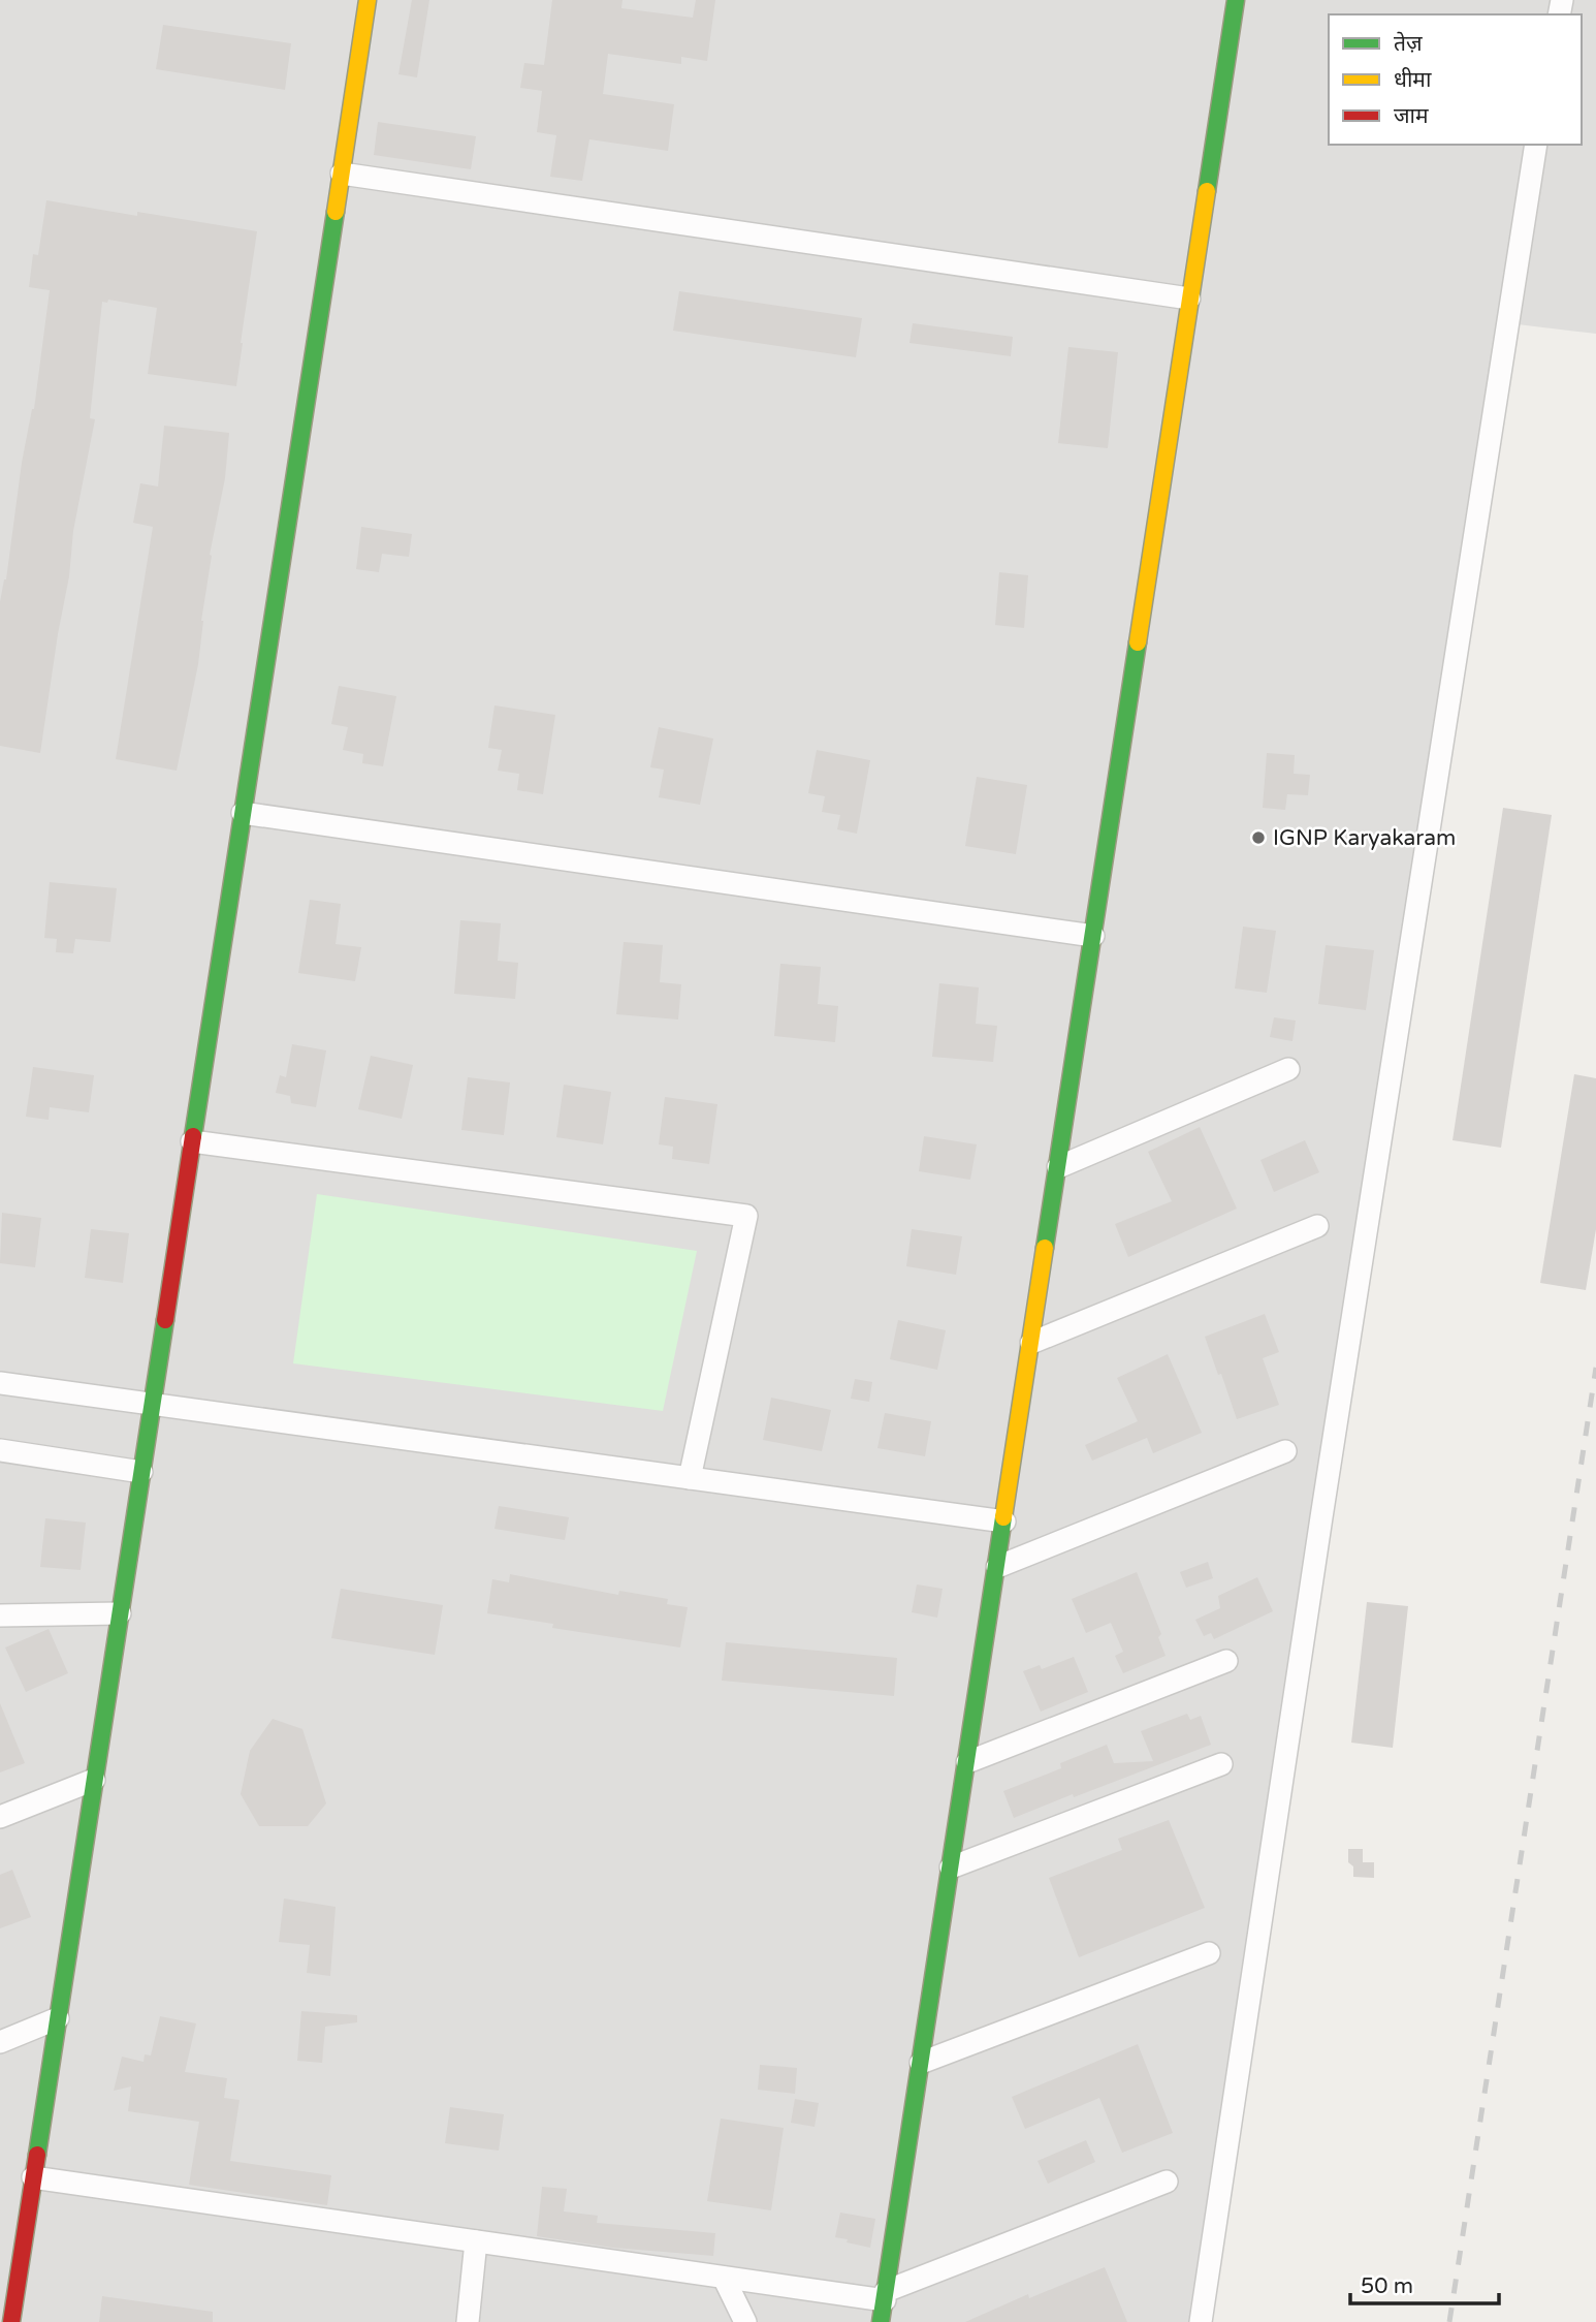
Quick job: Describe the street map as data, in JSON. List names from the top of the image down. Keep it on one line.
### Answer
{"places":["IGNP Karyakaram"],"legend":["तेज़","धीमा","जाम"],"scale_bar":"50 m"}
